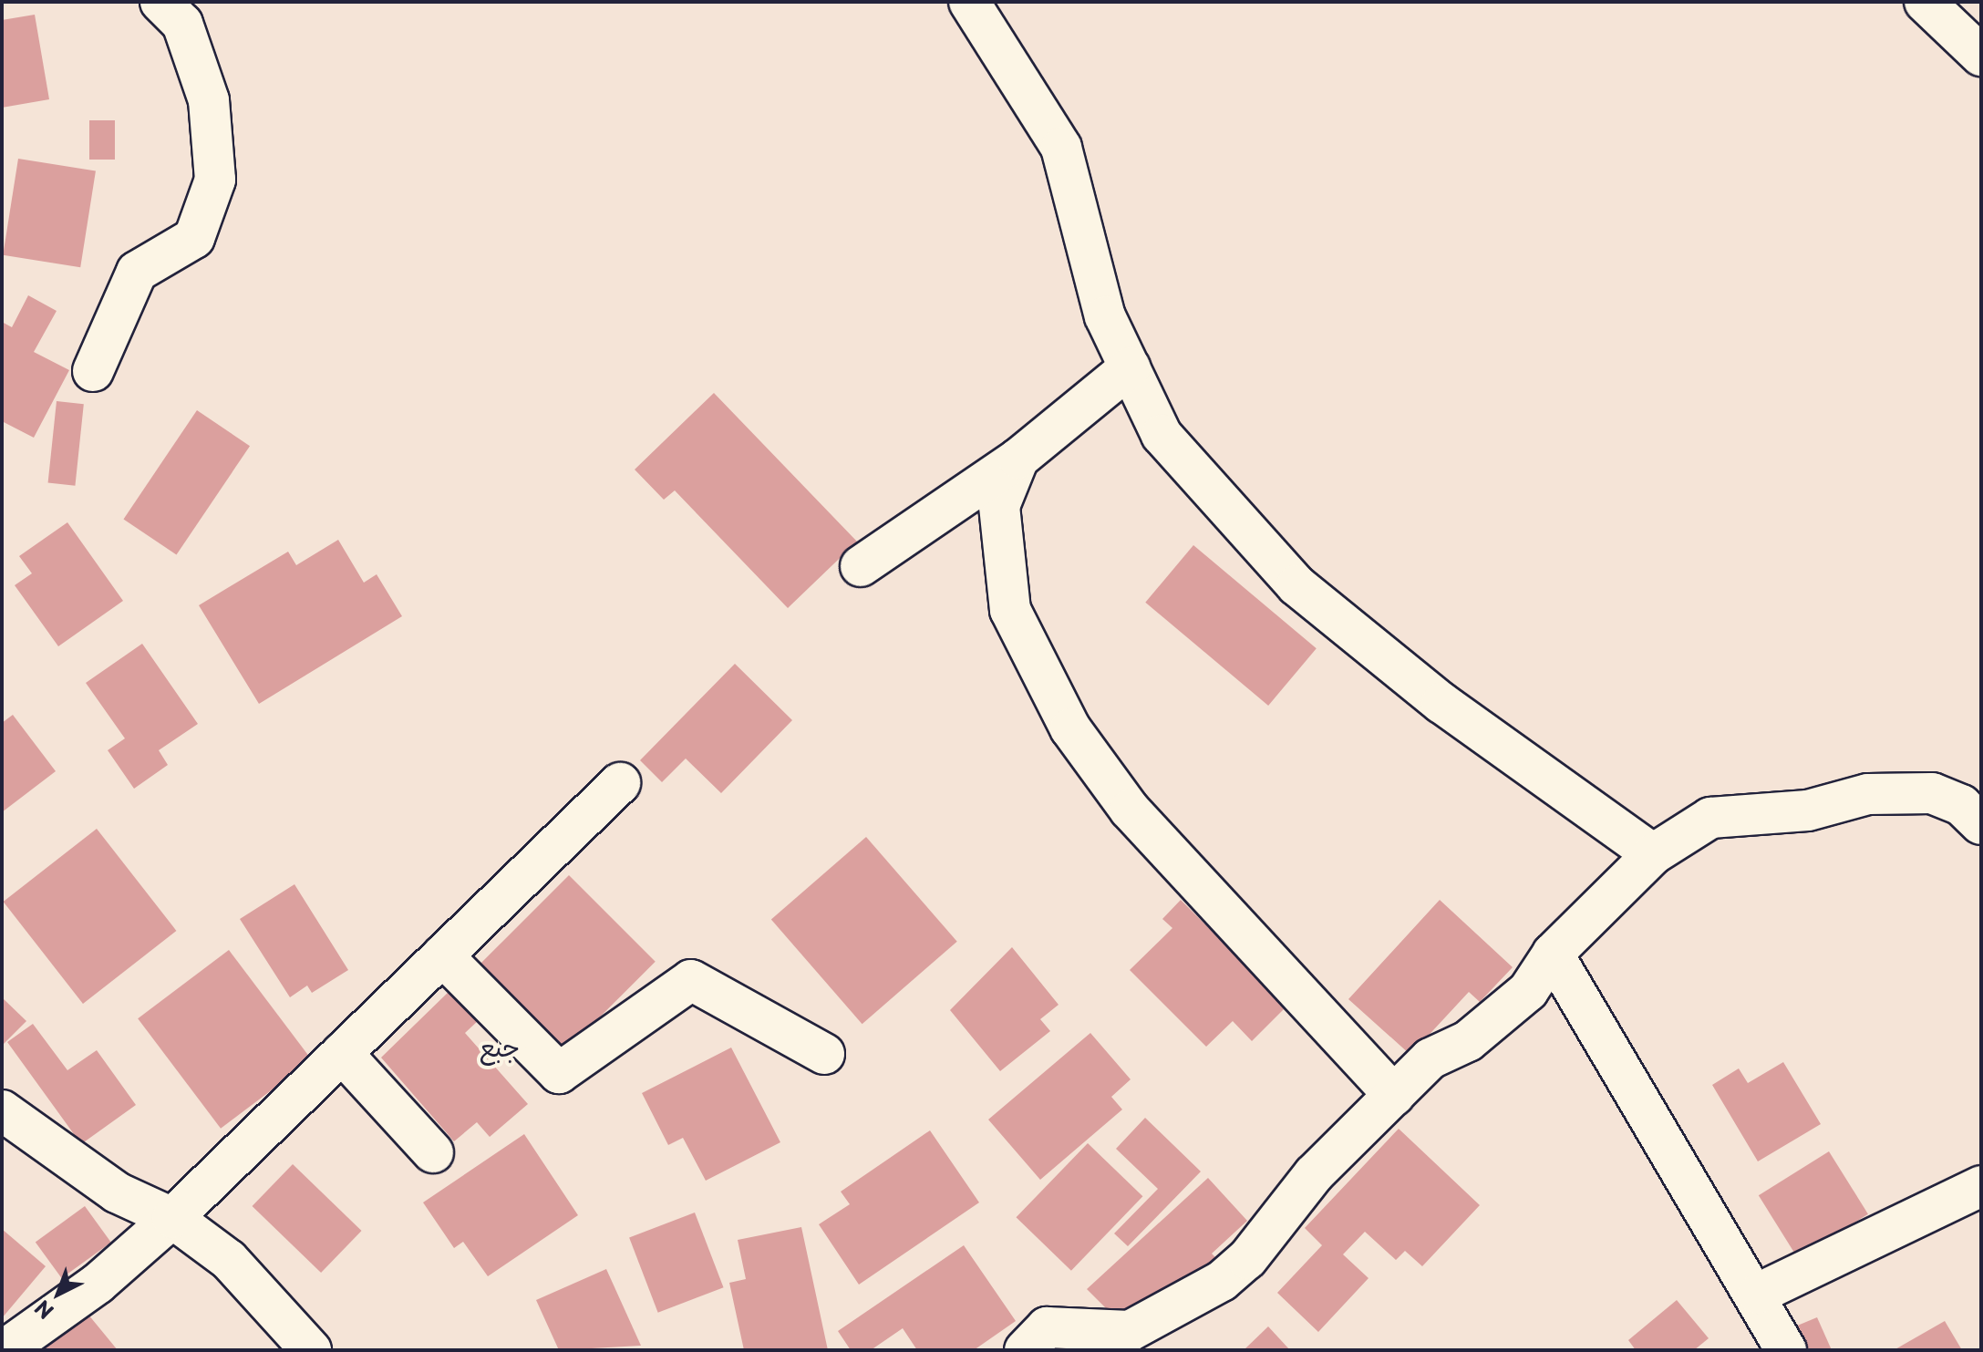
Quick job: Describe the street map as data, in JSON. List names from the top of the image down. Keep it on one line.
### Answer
{"districts":["جبع"],"north":"bottom left"}
